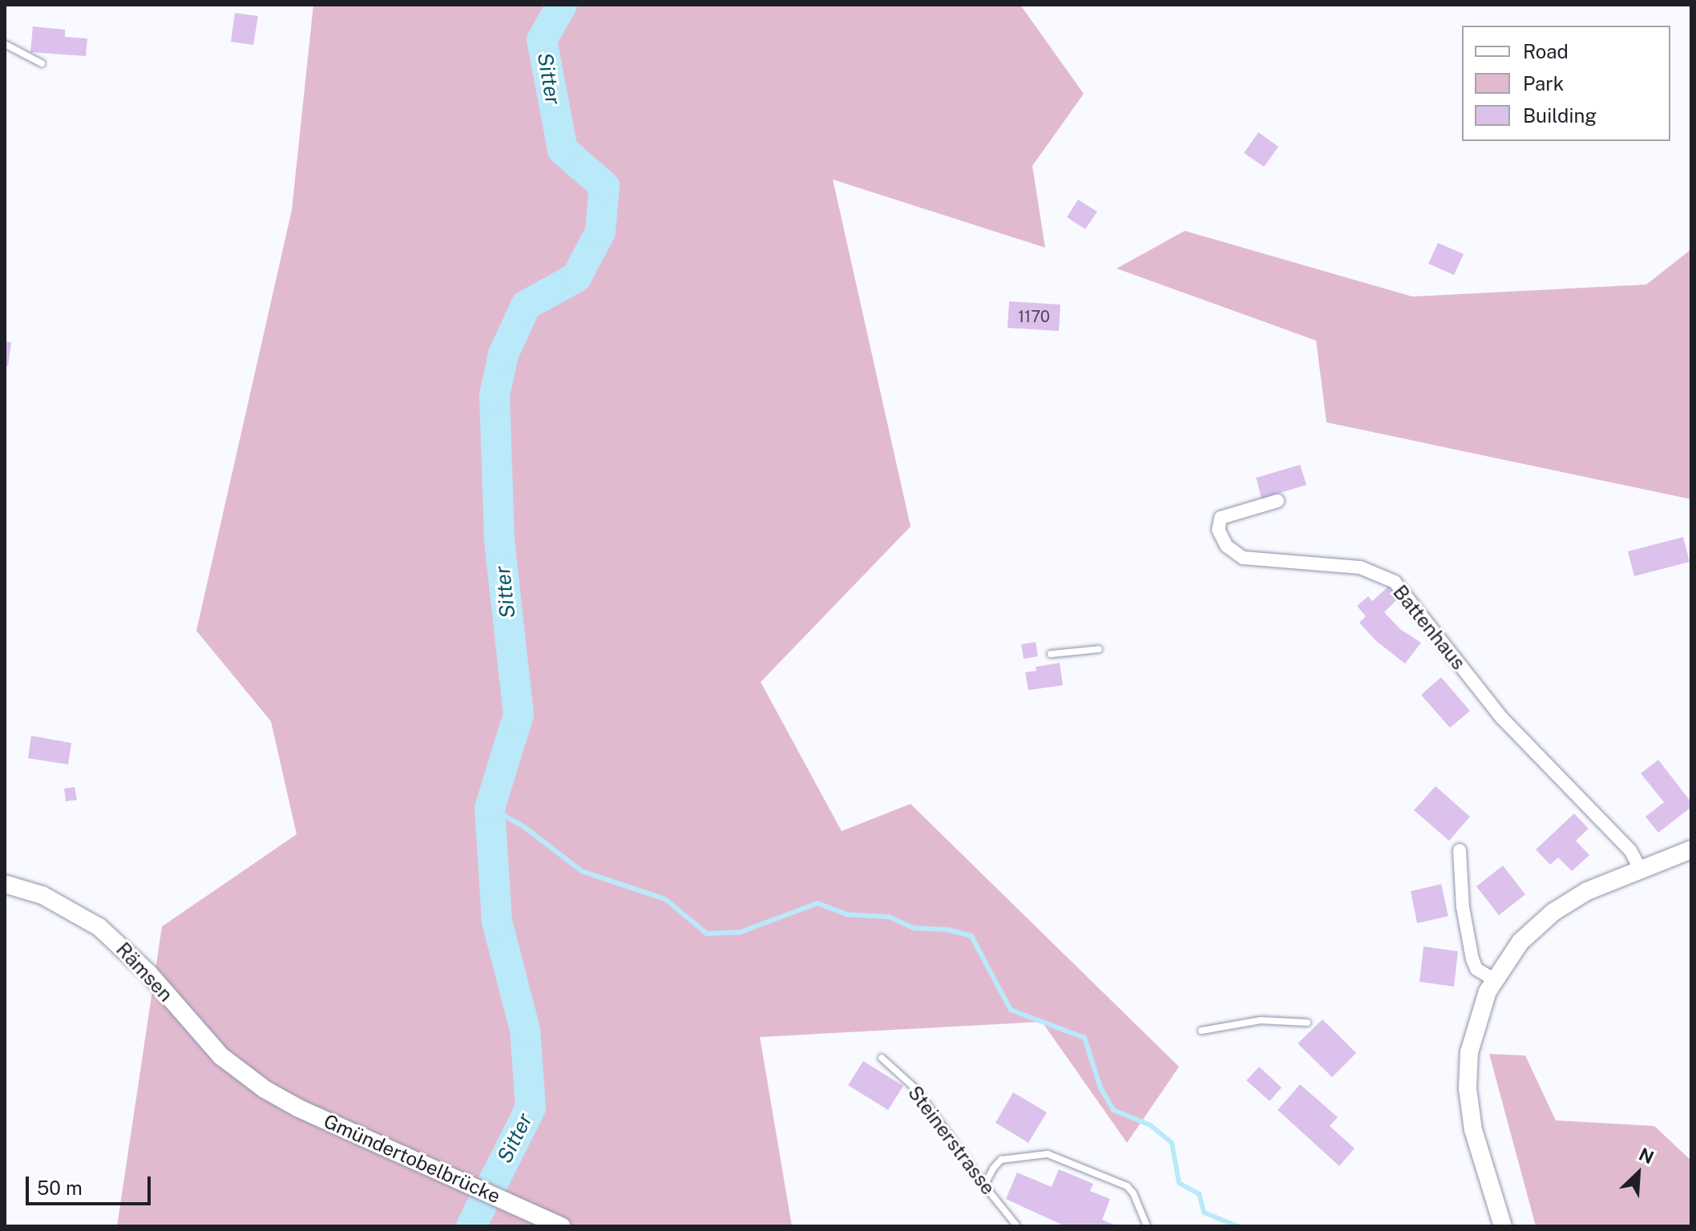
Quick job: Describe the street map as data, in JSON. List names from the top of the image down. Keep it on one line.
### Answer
{"streets":{"main road":["Rämsen","Gmündertobelbrücke"],"street":["Battenhaus"],"lane":["Steinerstrasse"]},"crossings":[["Rämsen","Gmündertobelbrücke"]],"water":["Sitter"],"house_numbers":["1170"],"legend":["Road","Park","Building"],"scale_bar":"50 m","north":"top right"}
